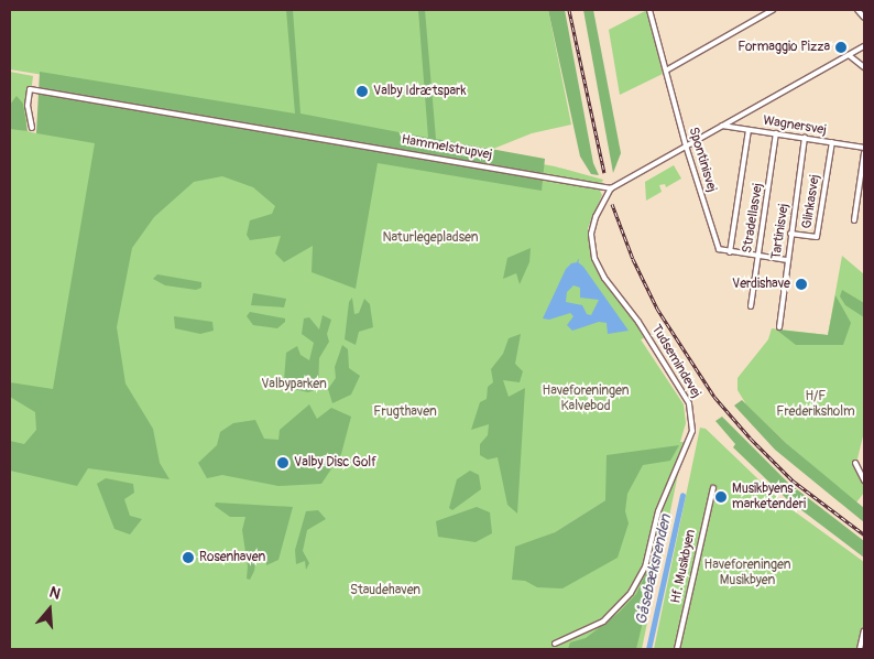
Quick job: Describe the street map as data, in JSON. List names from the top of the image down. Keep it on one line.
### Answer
{"streets":{"street":["Wagnersvej","Hammelstrupvej","Spontinisvej","Glinkasvej","Stradellasvej","Tartinisvej","Tudsemindevej","Hf. Musikbyen"]},"crossings":[["Wagnersvej","Glinkasvej"],["Wagnersvej","Stradellasvej"],["Wagnersvej","Tartinisvej"],["Hammelstrupvej","Tudsemindevej"],["Glinkasvej","Tartinisvej"]],"water":["Gåsebæksrenden"],"parks":["Naturlegepladsen","Valbyparken","Haveforeningen Kalvebod","H/F Frederiksholm","Frugthaven","Haveforeningen Musikbyen","Staudehaven"],"places":["Formaggio Pizza","Valby Idrætspark","Verdishave","Valby Disc Golf","Musikbyens marketenderi","Rosenhaven"],"north":"top"}
